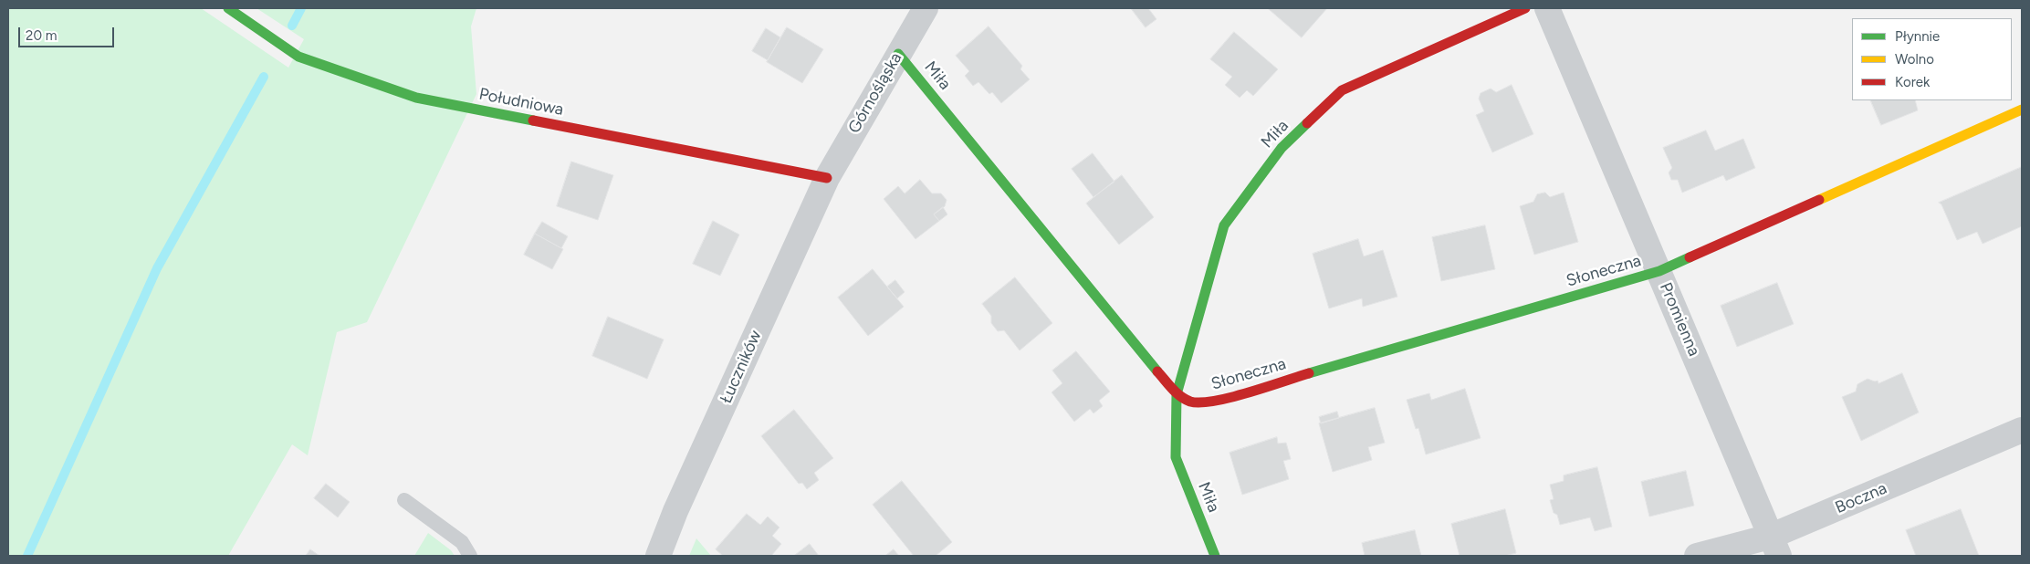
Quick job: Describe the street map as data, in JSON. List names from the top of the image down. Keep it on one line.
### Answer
{"streets":{"street":["Miła","Górnośląska","Południowa","Słoneczna","Promienna","Łuczników","Boczna"]},"crossings":[["Miła","Górnośląska"],["Miła","Słoneczna"],["Górnośląska","Południowa"],["Górnośląska","Łuczników"],["Południowa","Łuczników"],["Słoneczna","Promienna"],["Promienna","Boczna"]],"legend":["Płynnie","Wolno","Korek"],"scale_bar":"20 m"}
